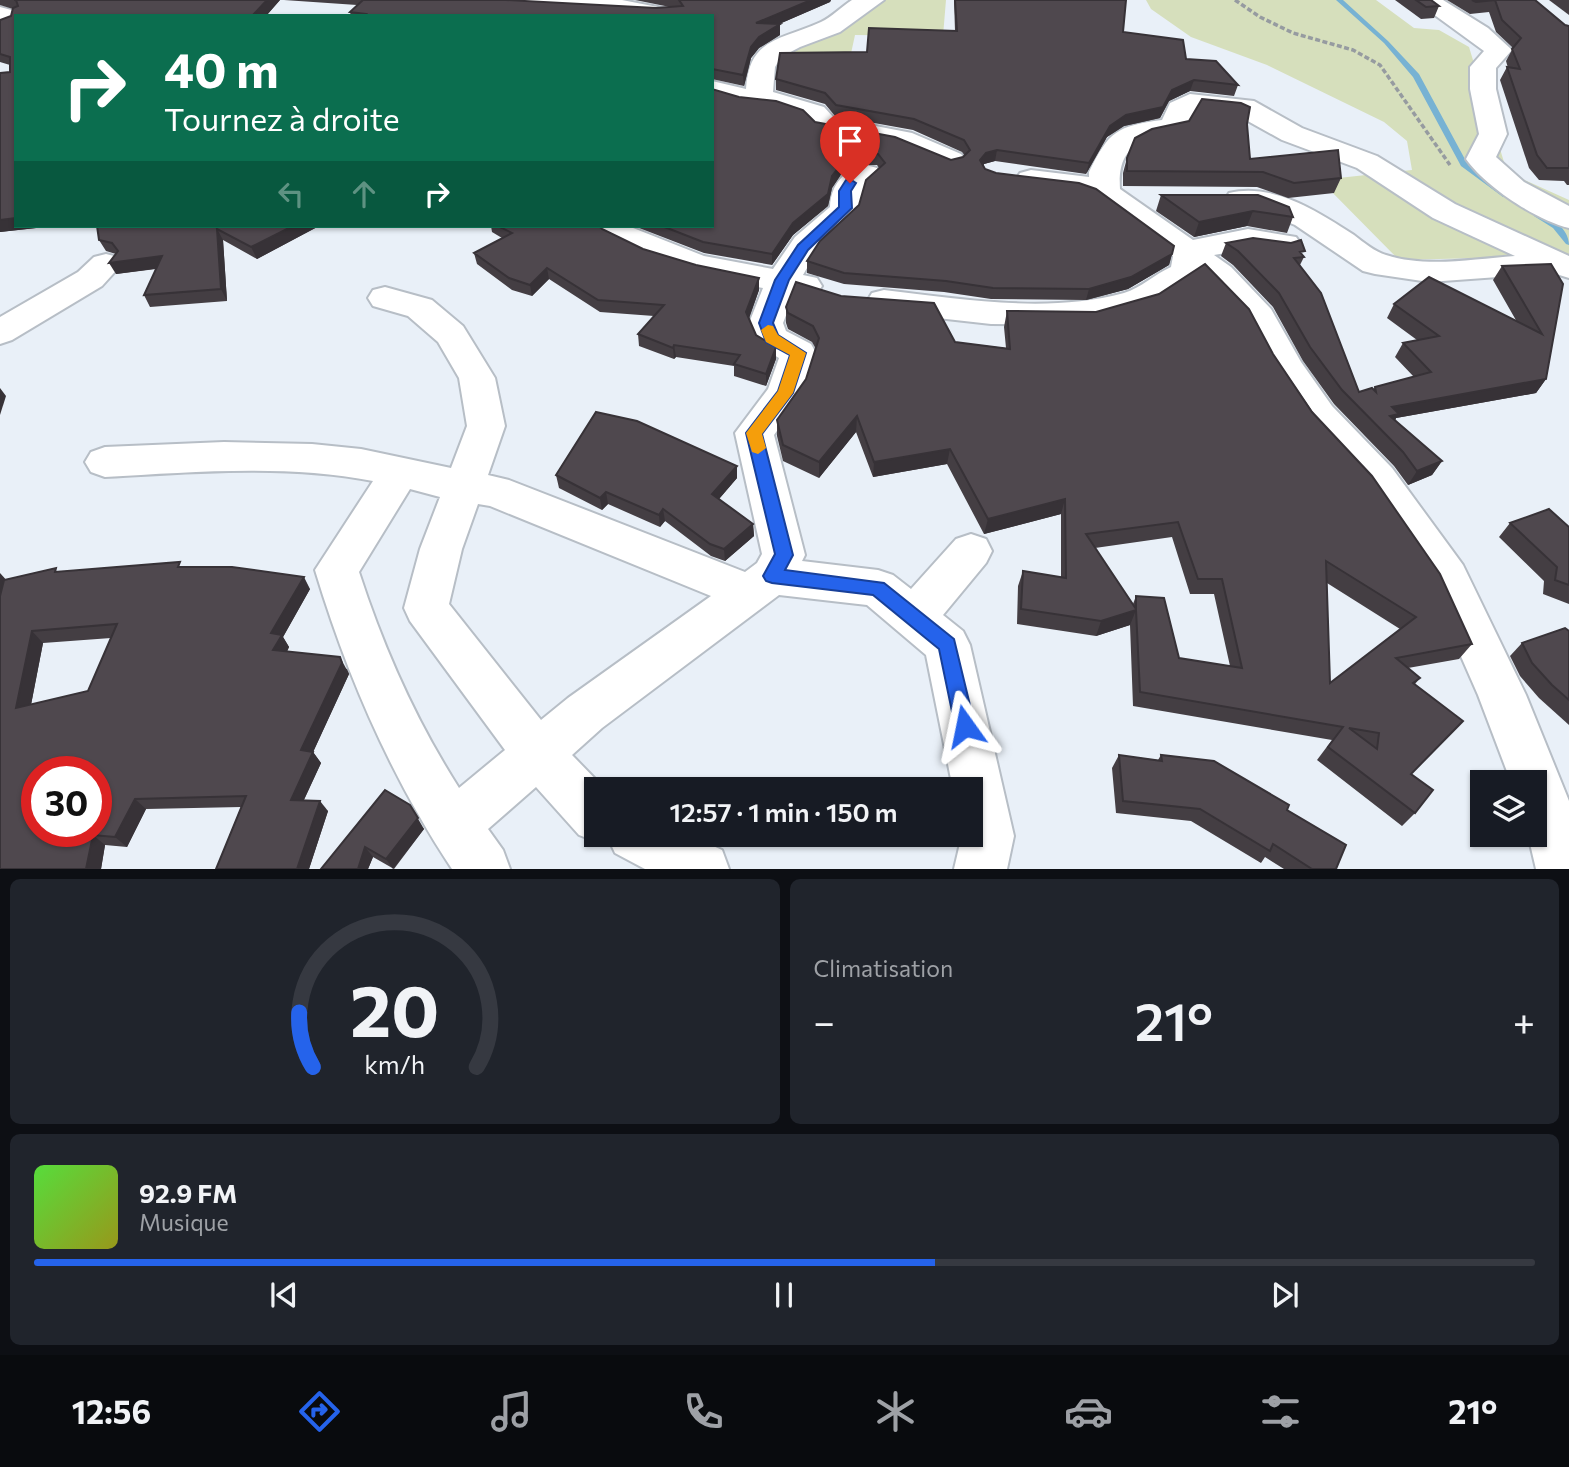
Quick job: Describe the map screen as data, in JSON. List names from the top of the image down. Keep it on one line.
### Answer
{"page":{"turn":["40 m","Tournez à droite"],"limit":"30","trip":"12:57 · 1 min · 150 m","tile":"Climatisation","heat":["−","21°","+"],"song":["92.9 FM","Musique"],"tabs":["12:56","21°"],"gauge":["20","km/h"]}}
